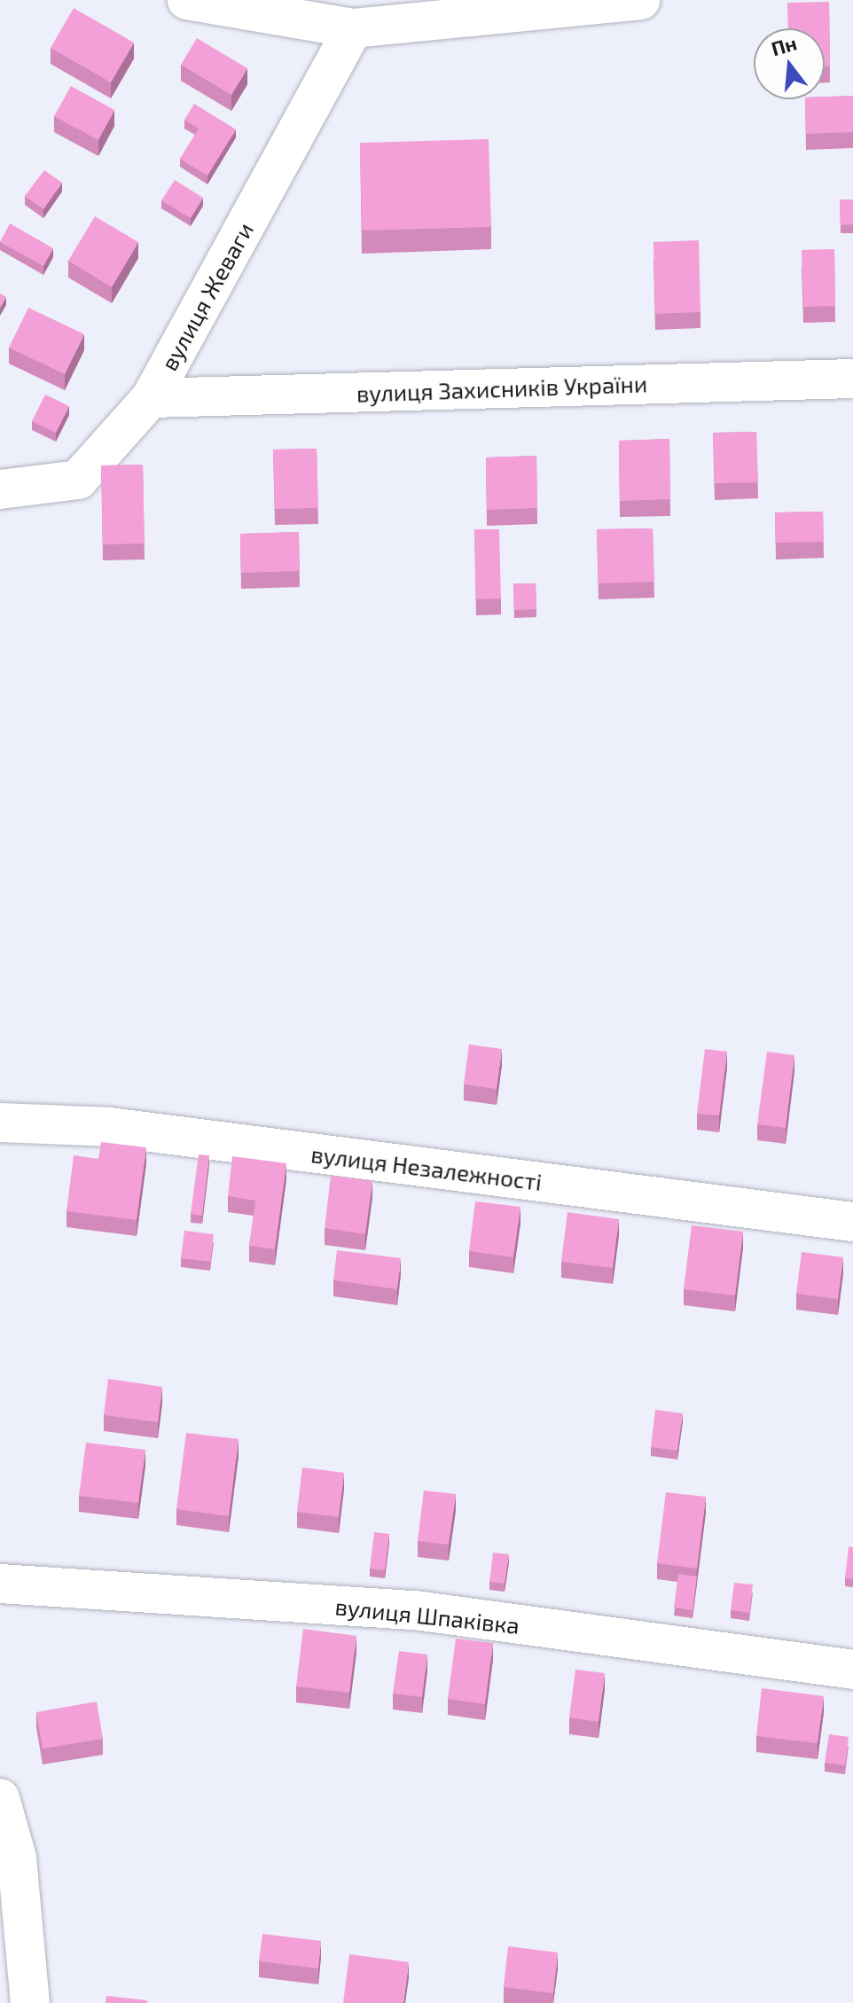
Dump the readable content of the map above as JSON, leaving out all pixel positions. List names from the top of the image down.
{
  "streets": {
    "street": [
      "вулиця Жеваги",
      "вулиця Захисників України",
      "вулиця Незалежності",
      "вулиця Шпаківка"
    ]
  },
  "crossings": [
    ["вулиця Жеваги", "вулиця Захисників України"]
  ],
  "north": "top"
}
